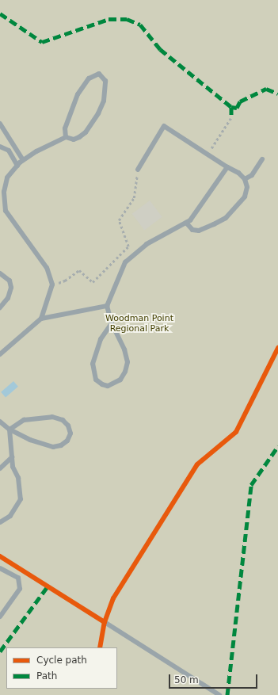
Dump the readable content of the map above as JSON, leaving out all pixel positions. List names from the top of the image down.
{
  "parks": ["Woodman Point Regional Park"],
  "legend": ["Cycle path", "Path"],
  "scale_bar": "50 m"
}
